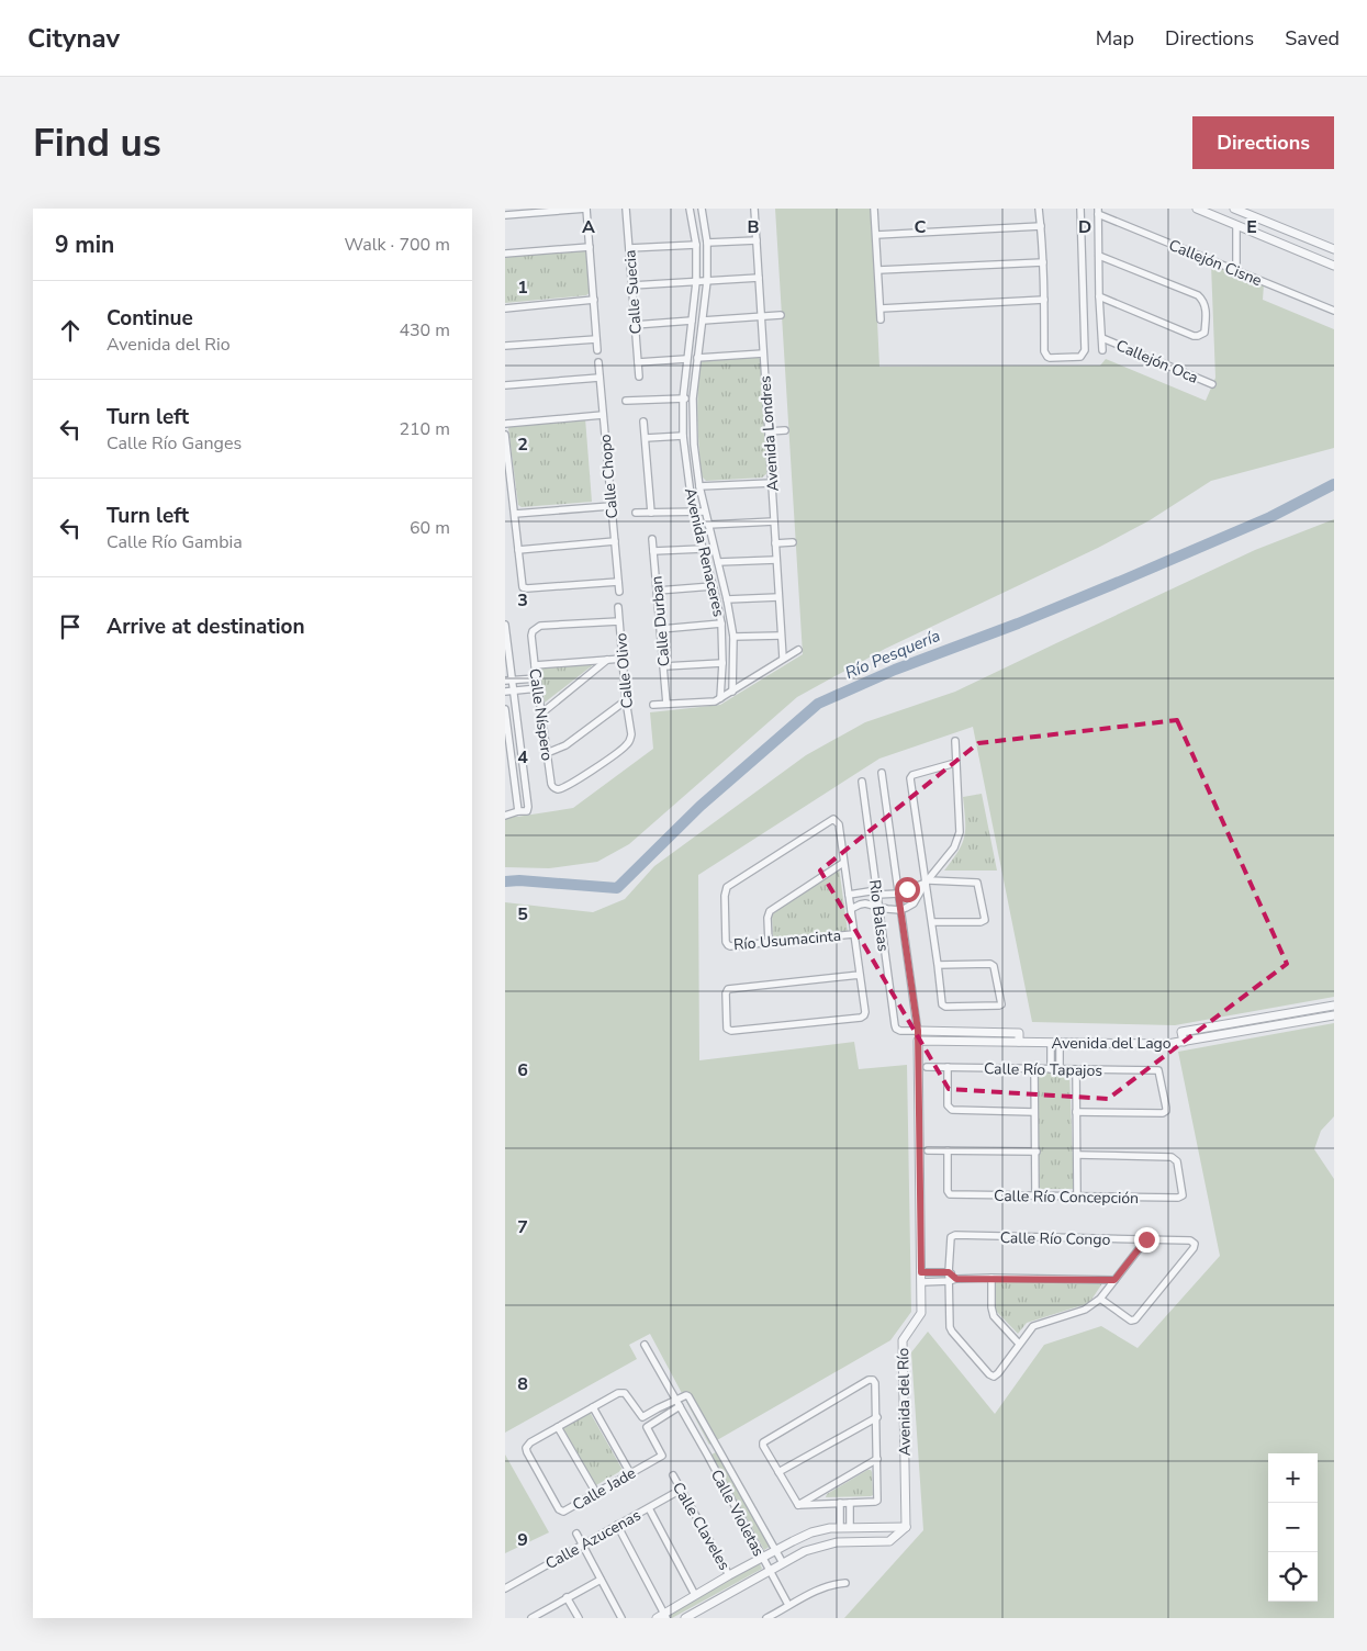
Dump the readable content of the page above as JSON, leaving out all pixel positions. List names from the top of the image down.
{
  "streets": {
    "street": [
      "Callejón Cisne",
      "Calle Suecia",
      "Callejón Oca",
      "Avenida Londres",
      "Calle Chopo",
      "Avenida Renaceres",
      "Calle Durban",
      "Calle Olivo",
      "Calle Níspero",
      "Rio Balsas",
      "Río Usumacinta",
      "Avenida del Lago",
      "Calle Río Tapajos",
      "Calle Río Concepción",
      "Calle Río Congo",
      "Avenida del Río",
      "Calle Jade",
      "Calle Violetas",
      "Calle Claveles",
      "Calle Azucenas"
    ]
  },
  "crossings": [
    ["Calle Olivo", "Calle Níspero"],
    ["Avenida del Lago", "Avenida del Río"],
    ["Calle Jade", "Calle Violetas"],
    ["Calle Claveles", "Calle Azucenas"]
  ],
  "water": ["Río Pesquería"],
  "page": {
    "header": "Citynav",
    "nav": ["Map", "Directions", "Saved"],
    "buttons": "Directions",
    "title": "Find us",
    "heading": ["9 min", "Walk · 700 m"],
    "list": [
      ["Continue", "Avenida del Rio", "430 m"],
      ["Turn left", "Calle Río Ganges", "210 m"],
      ["Turn left", "Calle Río Gambia", "60 m"],
      "Arrive at destination"
    ],
    "map_buttons": ["+", "−"]
  },
  "grid": {
    "columns": [
      "A",
      "B",
      "C",
      "D",
      "E"
    ],
    "rows": [
      "1",
      "2",
      "3",
      "4",
      "5",
      "6",
      "7",
      "8",
      "9"
    ]
  }
}
